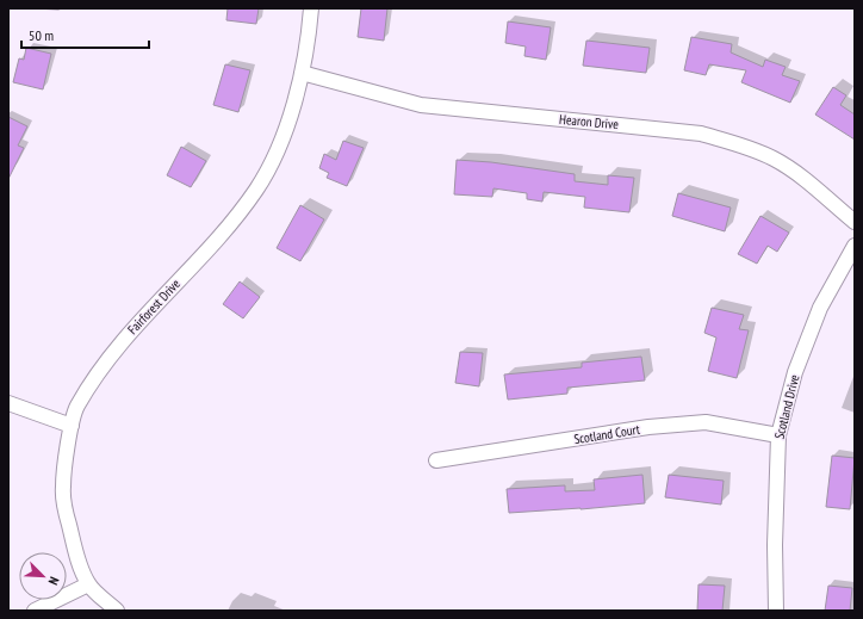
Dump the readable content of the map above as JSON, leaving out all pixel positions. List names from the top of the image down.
{
  "streets": {
    "street": [
      "Hearon Drive",
      "Fairforest Drive",
      "Scotland Drive",
      "Scotland Court"
    ]
  },
  "crossings": [
    ["Hearon Drive", "Fairforest Drive"],
    ["Scotland Drive", "Scotland Court"]
  ],
  "scale_bar": "50 m",
  "north": "bottom right"
}
